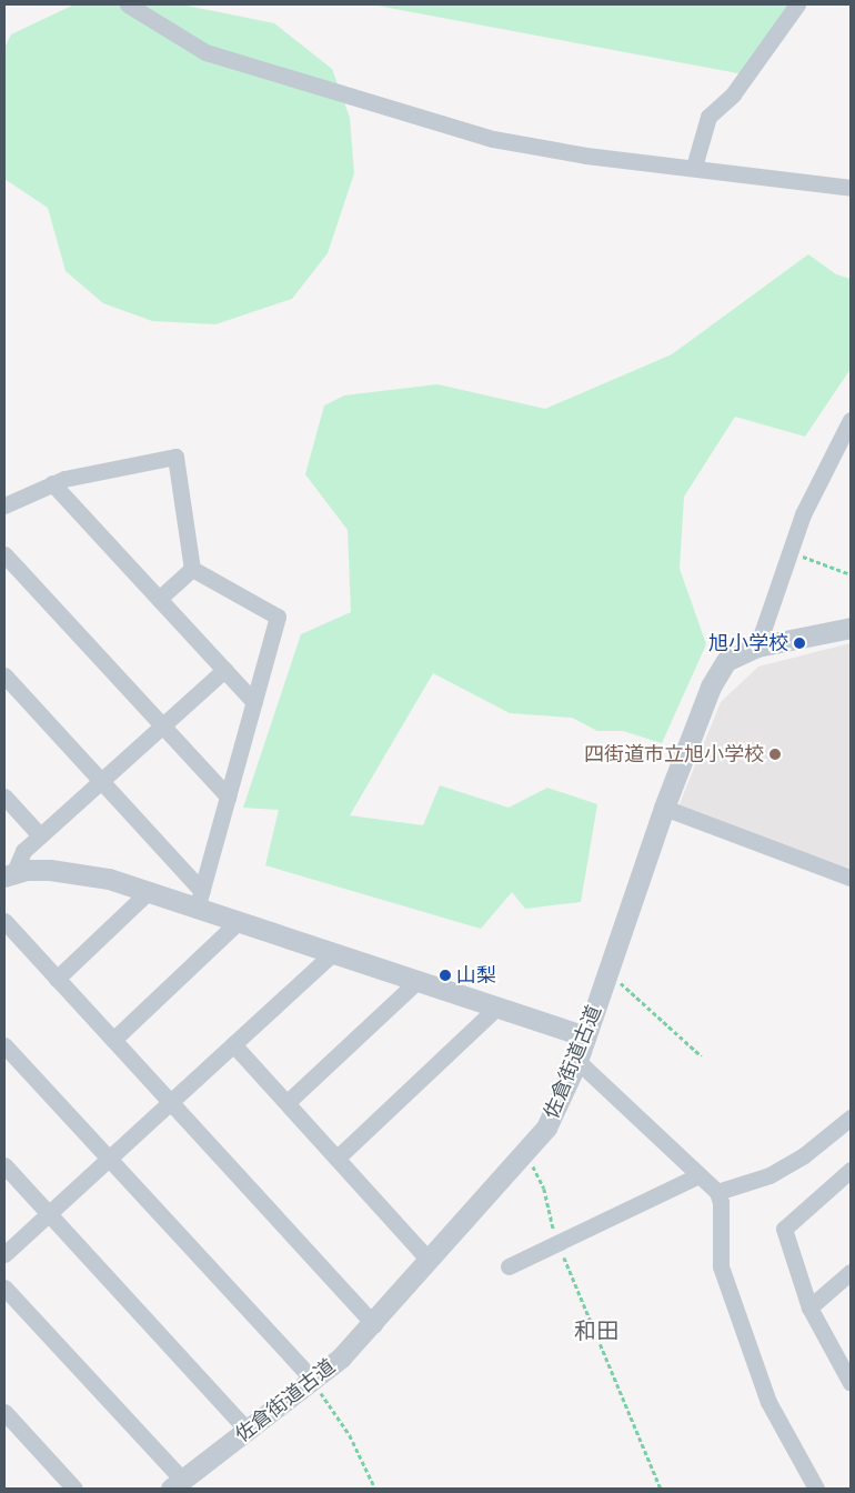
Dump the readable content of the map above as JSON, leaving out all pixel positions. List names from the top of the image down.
{
  "streets": {
    "street": ["佐倉街道古道"]
  },
  "districts": ["和田"],
  "places": ["旭小学校", "四街道市立旭小学校", "山梨"]
}
